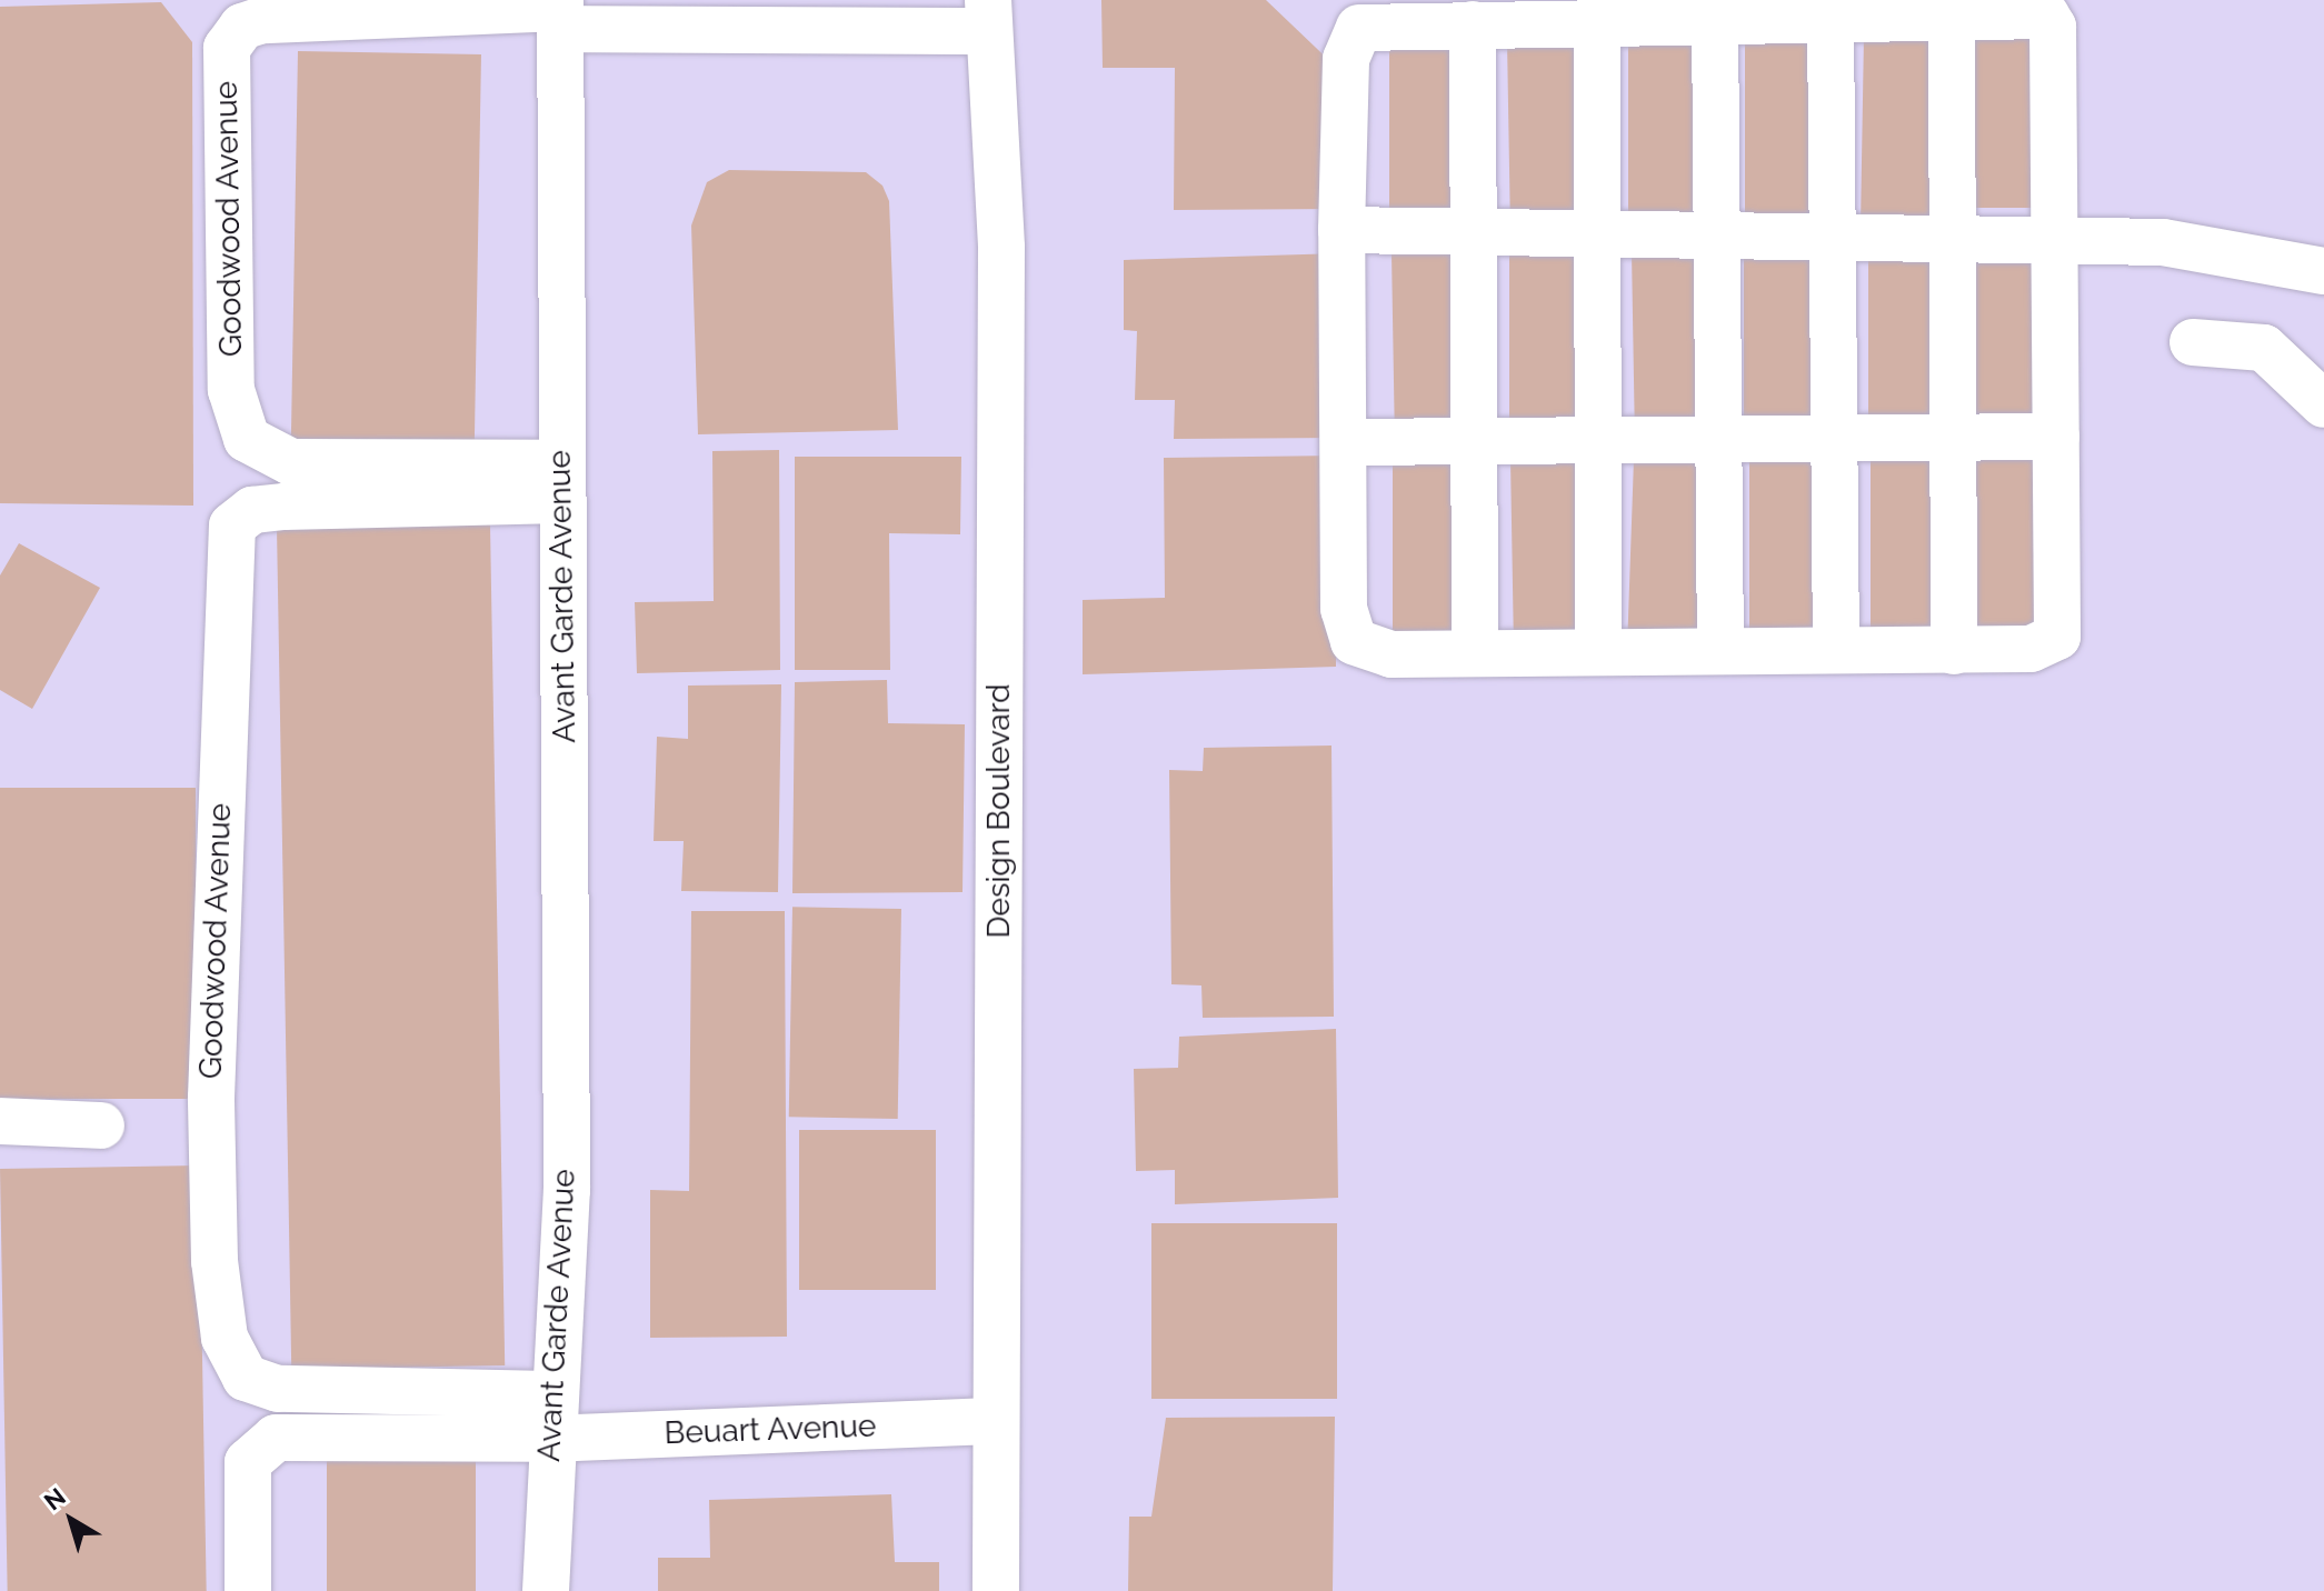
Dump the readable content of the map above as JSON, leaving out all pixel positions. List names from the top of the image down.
{
  "streets": {
    "street": [
      "Goodwood Avenue",
      "Avant Garde Avenue",
      "Design Boulevard",
      "Beuart Avenue"
    ]
  },
  "crossings": [
    ["Goodwood Avenue", "Avant Garde Avenue"],
    ["Goodwood Avenue", "Beuart Avenue"],
    ["Avant Garde Avenue", "Beuart Avenue"],
    ["Design Boulevard", "Beuart Avenue"]
  ],
  "north": "top left"
}
